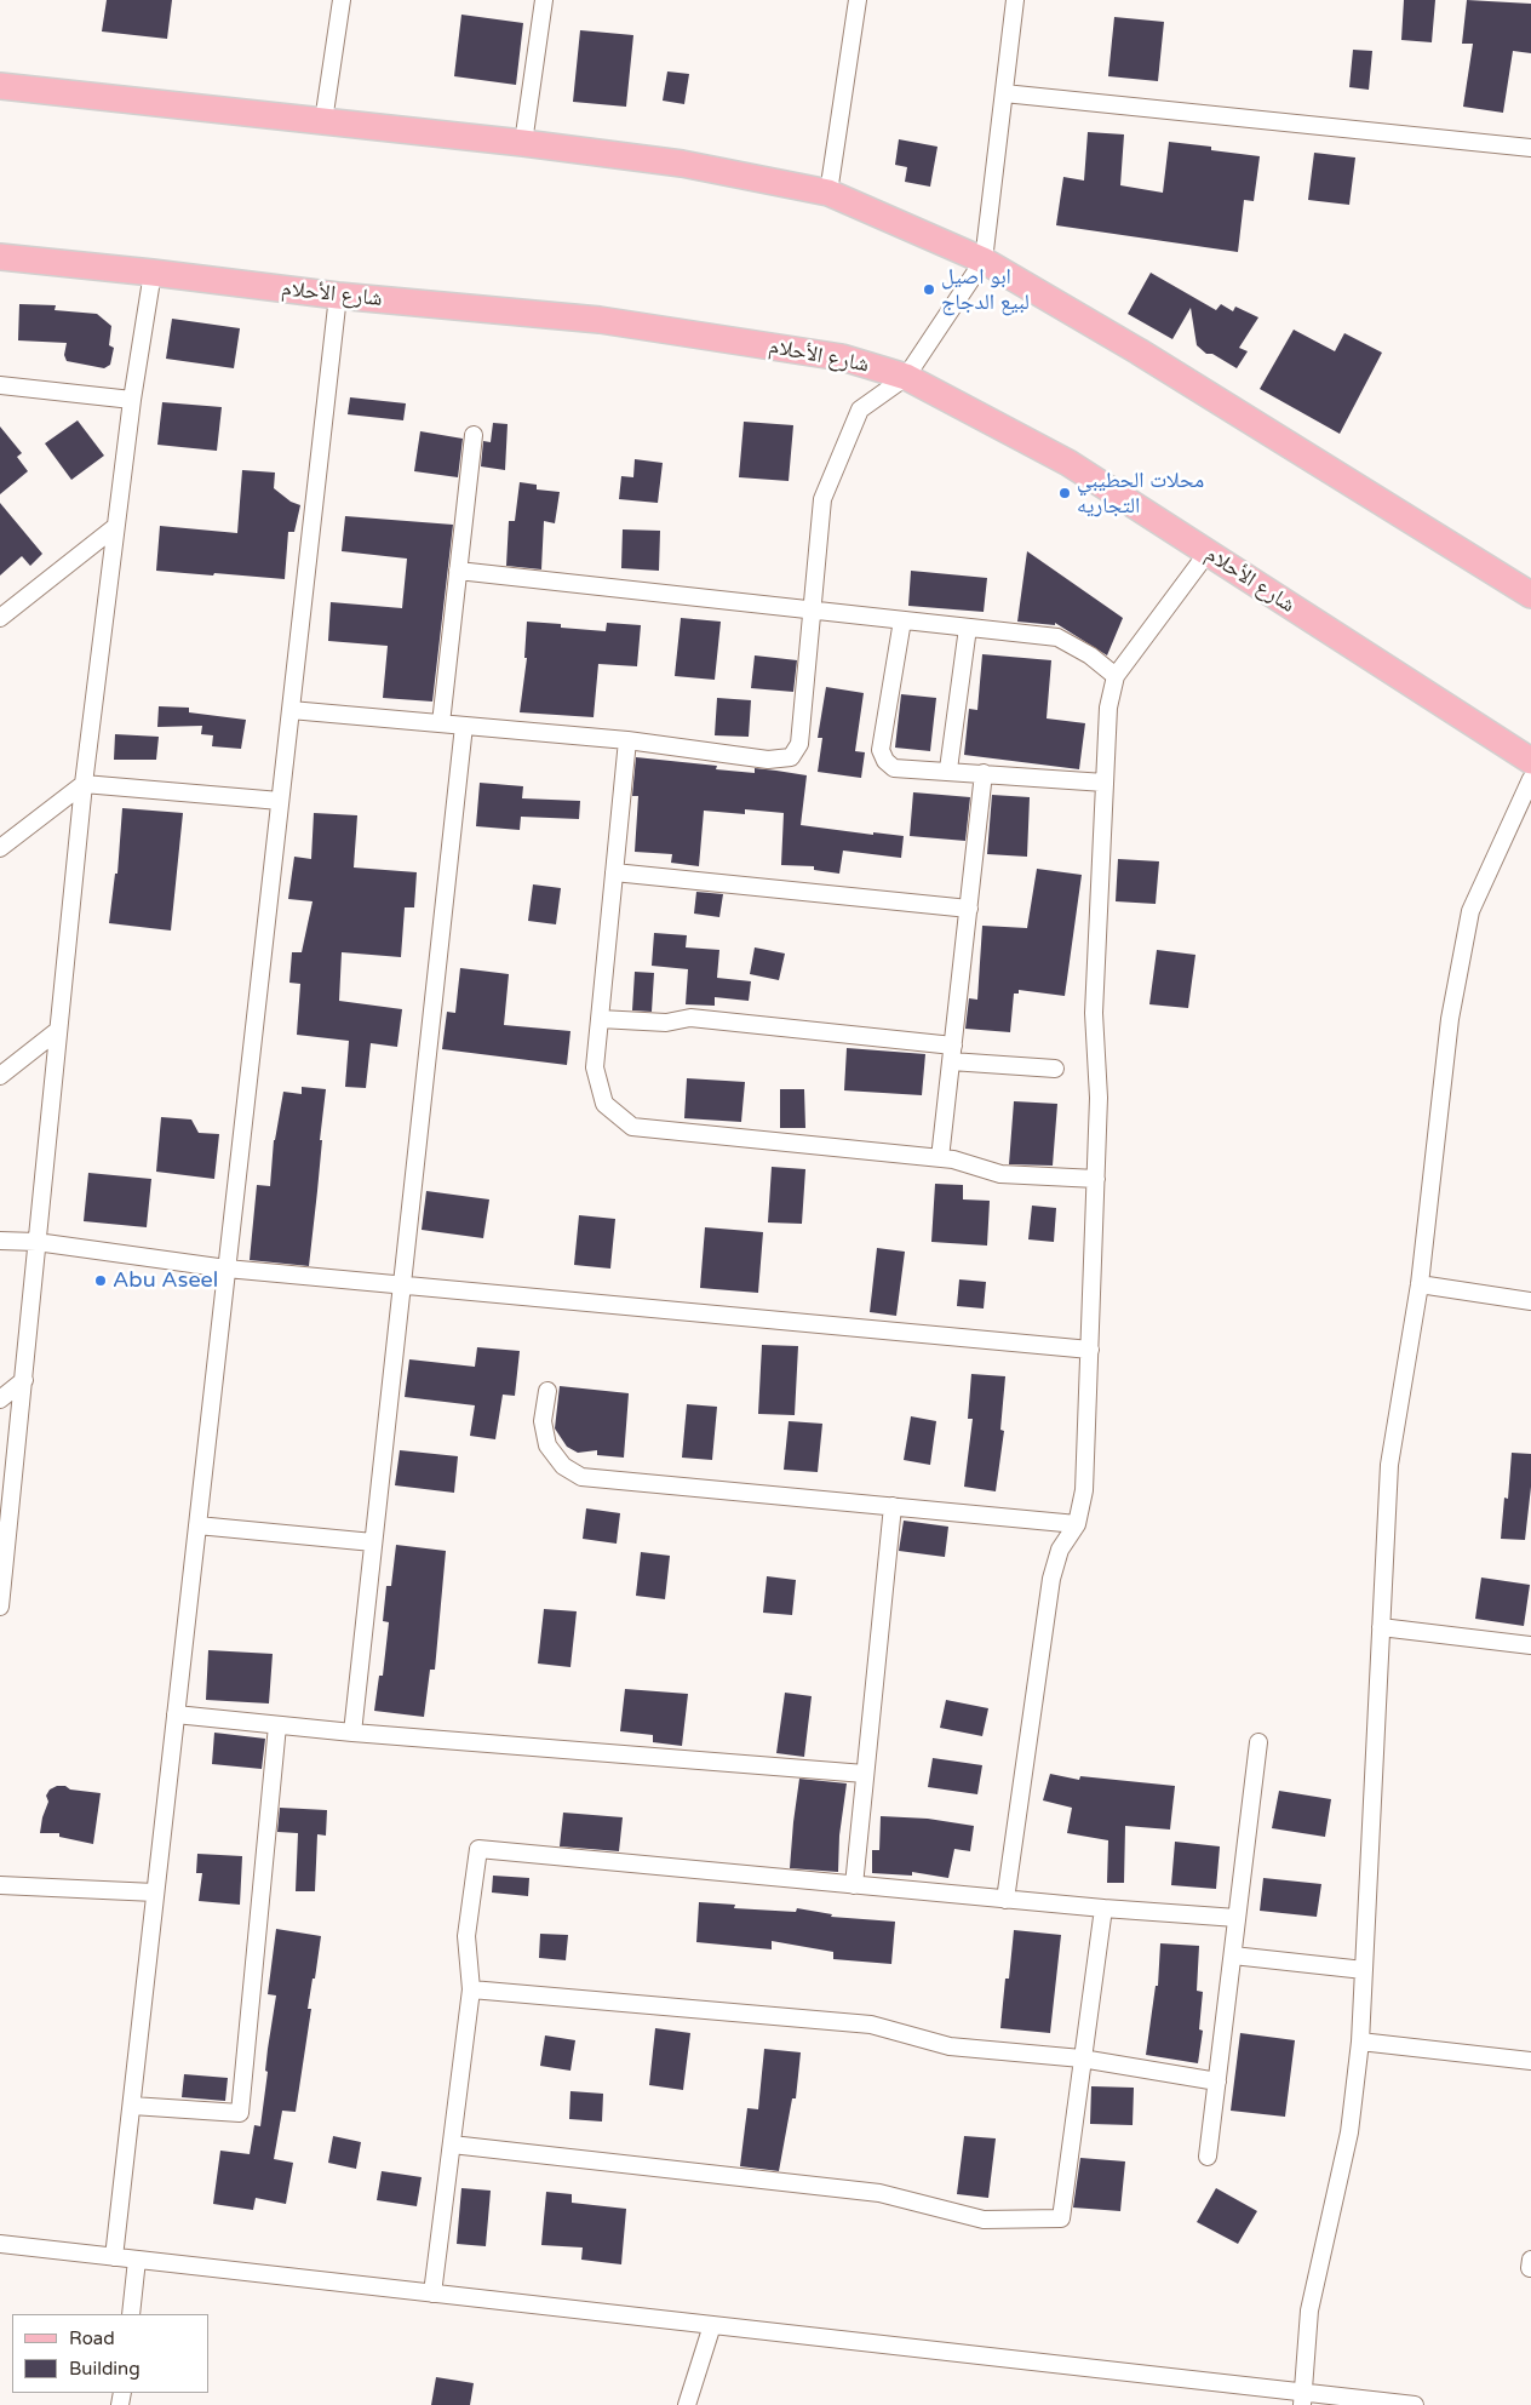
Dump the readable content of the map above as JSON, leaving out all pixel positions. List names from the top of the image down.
{
  "streets": {
    "main road": ["شارع الأحلام"]
  },
  "places": ["ابو اصيل لبيع الدجاج", "محلات الحطيبي التجاريه", "Abu Aseel"],
  "legend": ["Road", "Building"]
}
